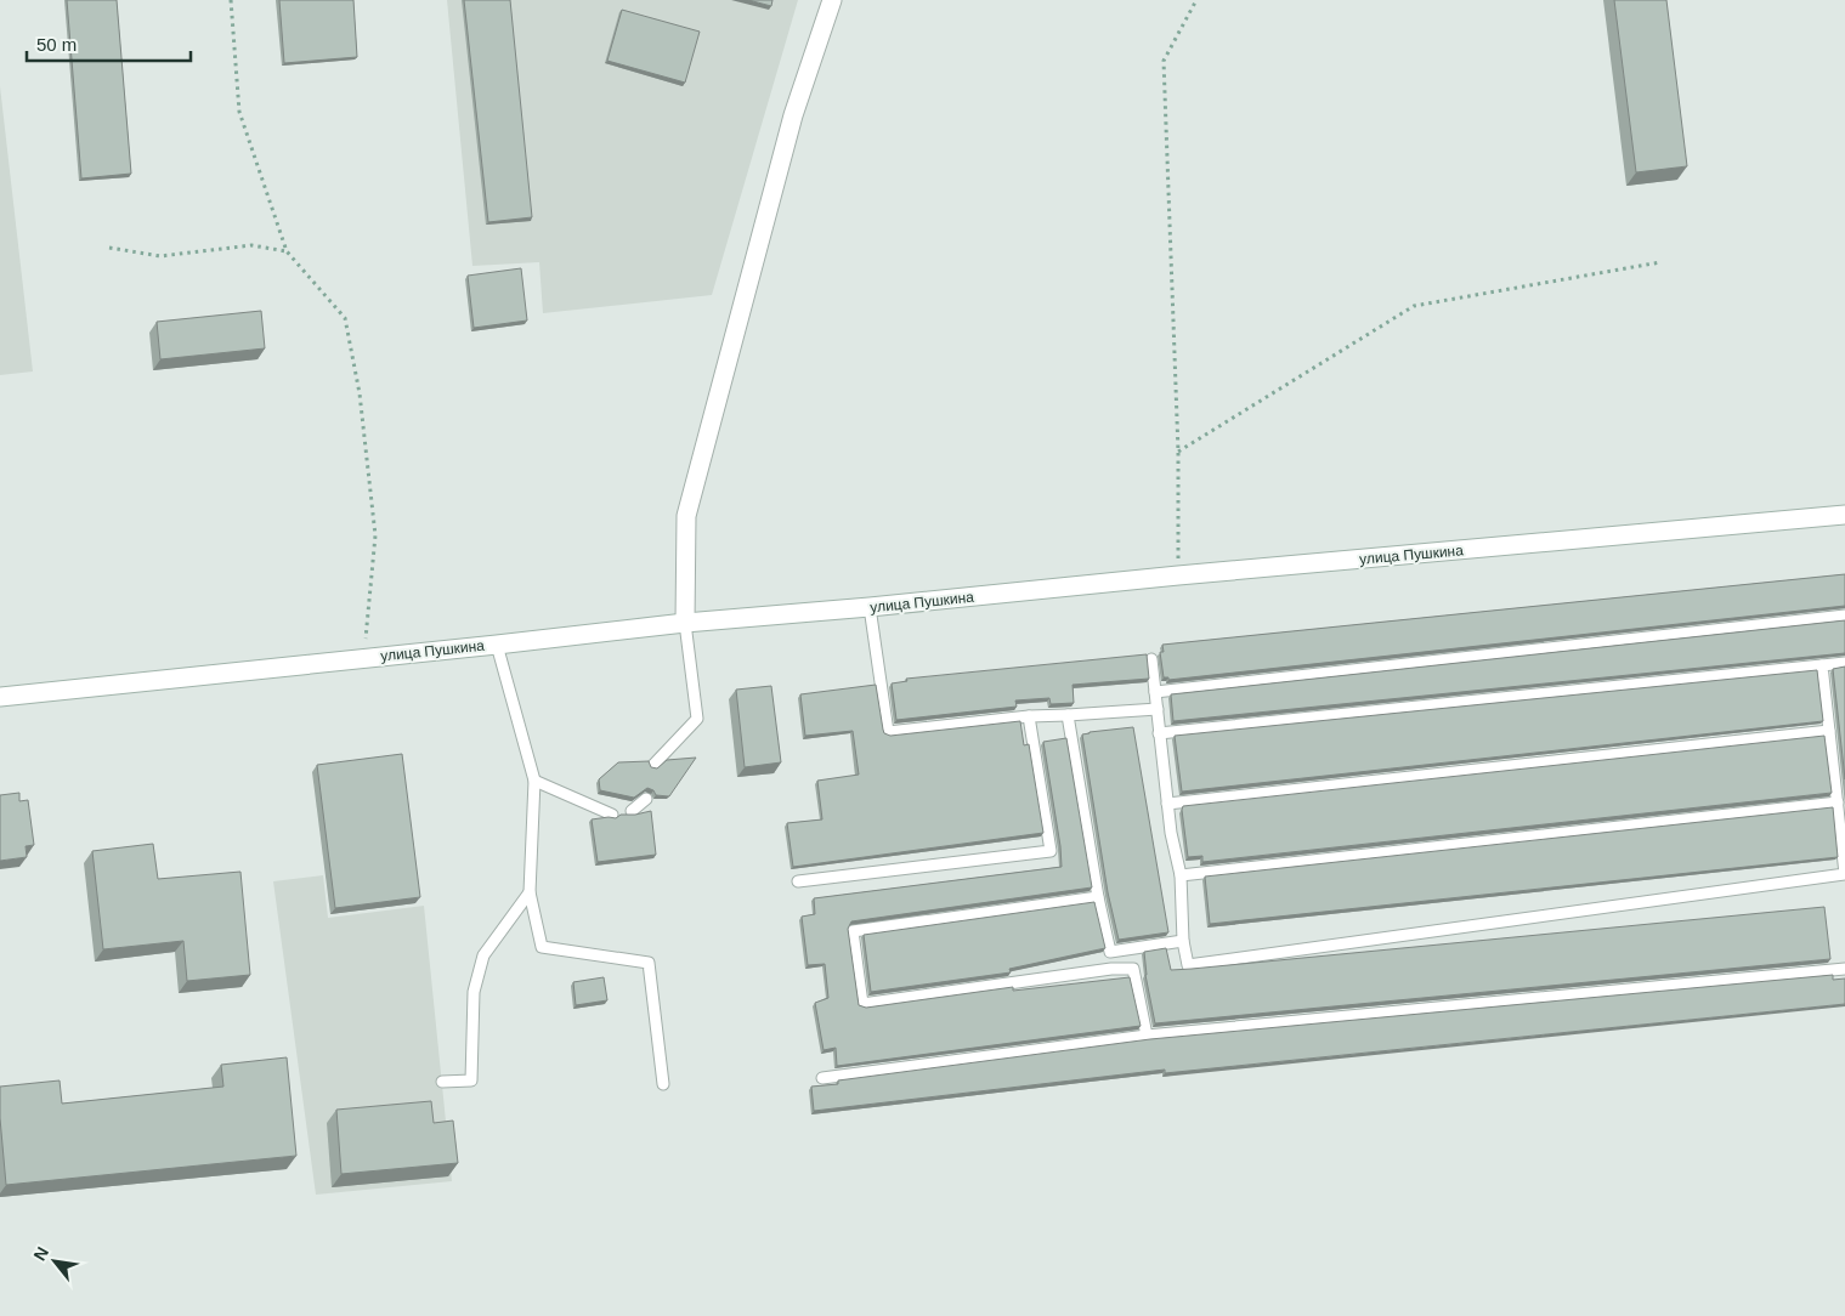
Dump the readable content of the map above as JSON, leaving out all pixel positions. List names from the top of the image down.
{
  "streets": {
    "main road": ["улица Пушкина"]
  },
  "scale_bar": "50 m",
  "north": "top left"
}
